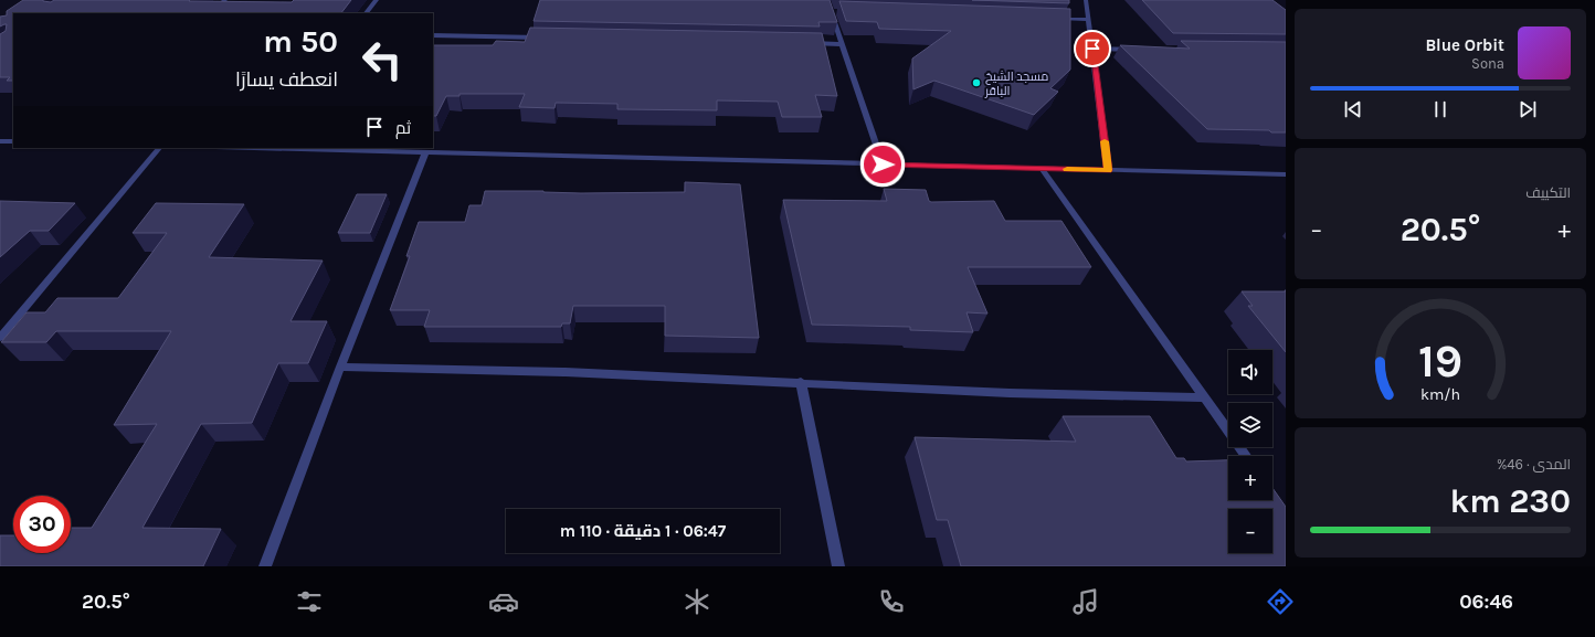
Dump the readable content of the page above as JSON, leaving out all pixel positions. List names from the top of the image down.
{
  "places": ["مسجد الشيخ الباقر"],
  "page": {
    "turn": ["50 m", "انعطف يسارًا"],
    "song": ["Blue Orbit", "Sona"],
    "then": "ثم",
    "tile": [
      "التكييف",
      ["المدى · 46%", "230 km"]
    ],
    "heat": ["−", "20.5°", "+"],
    "map_buttons": ["+", "−"],
    "limit": "30",
    "trip": "06:47 · 1 دقيقة · 110 m",
    "tabs": ["06:46", "20.5°"],
    "gauge": ["19", "km/h"]
  }
}
